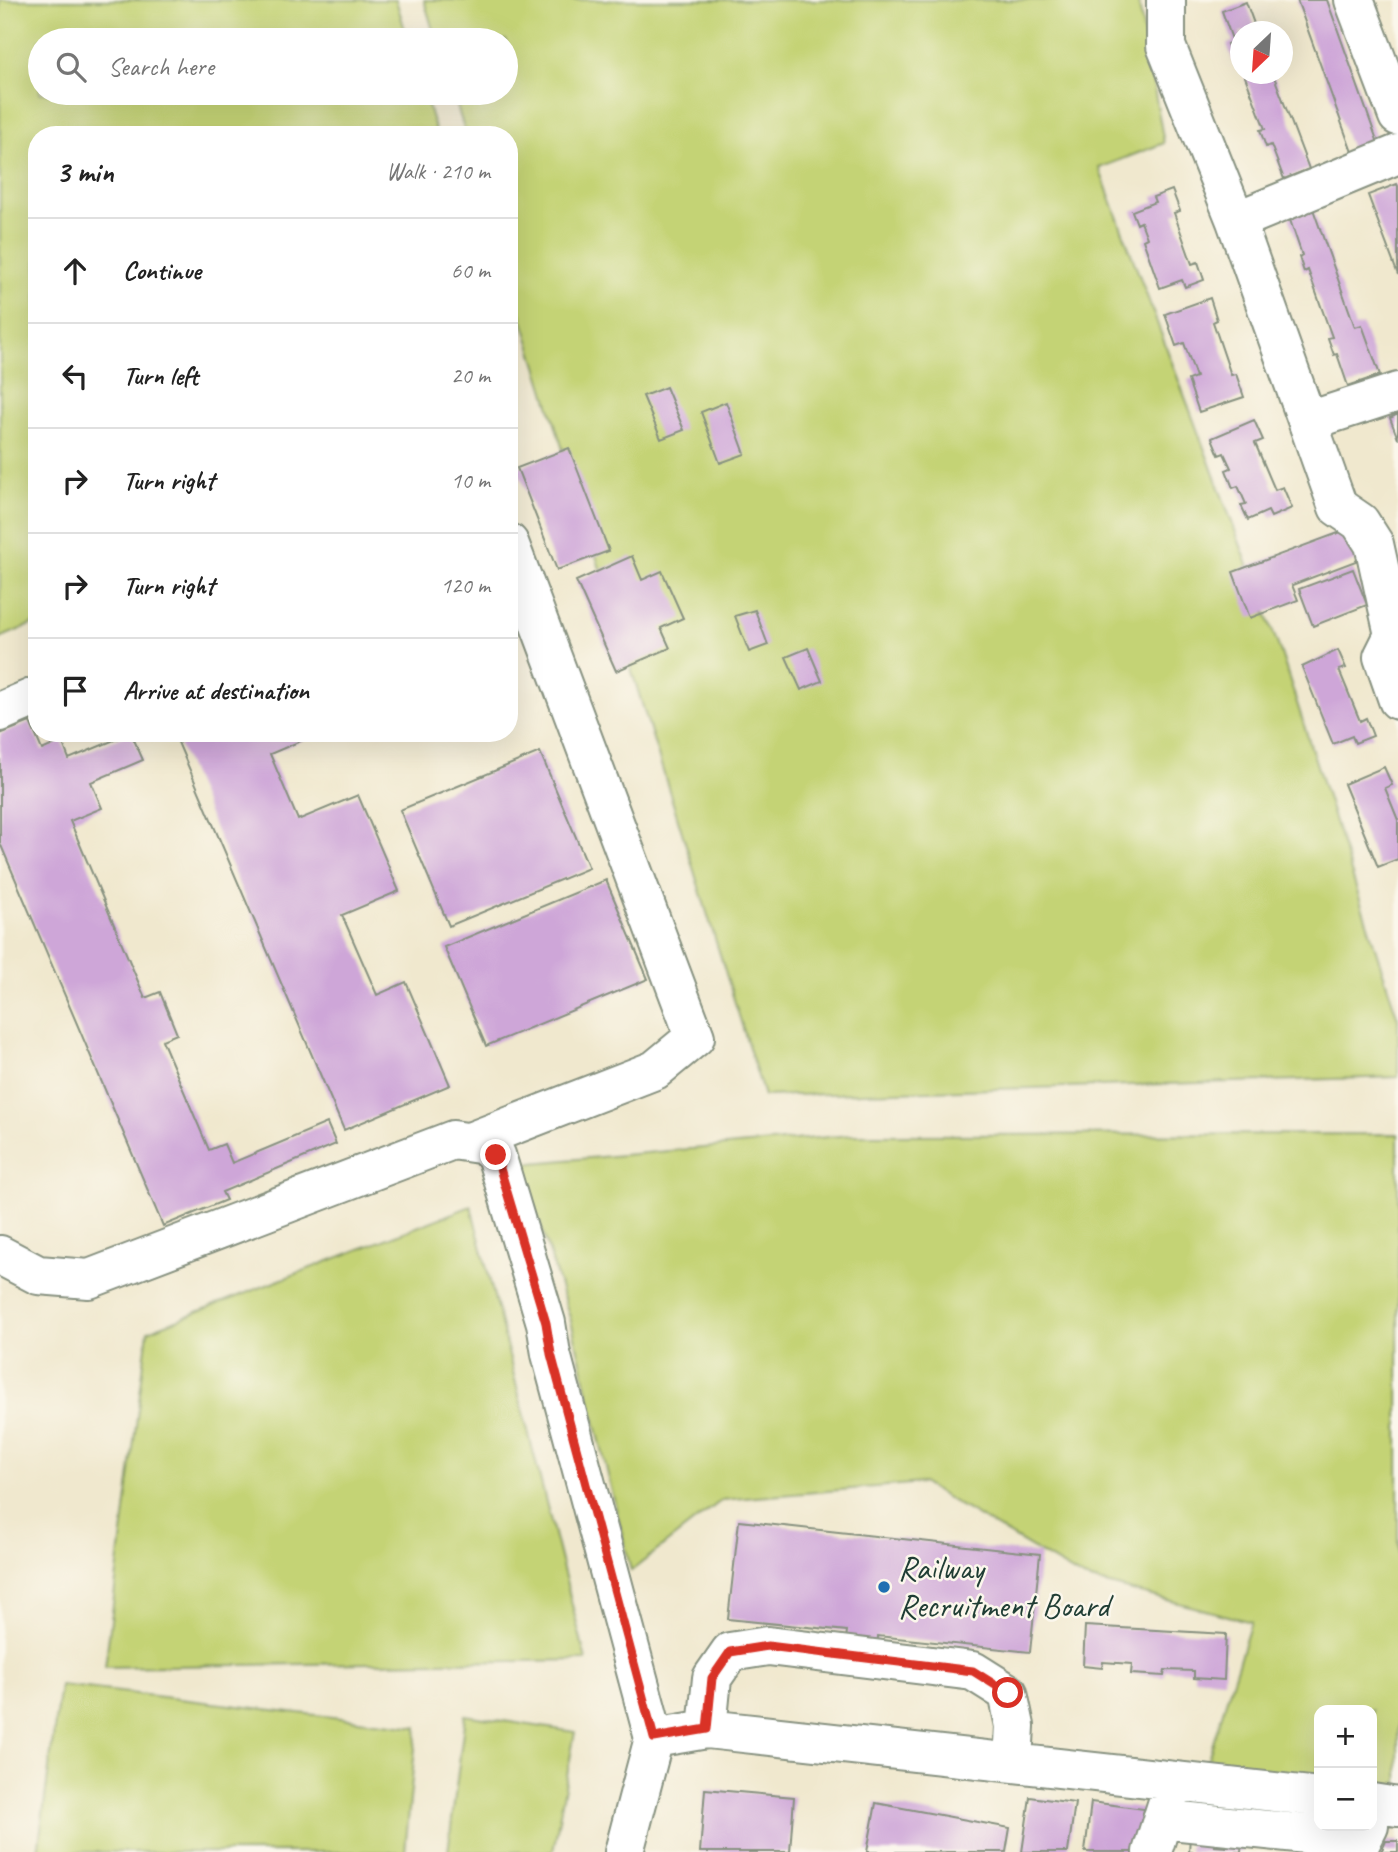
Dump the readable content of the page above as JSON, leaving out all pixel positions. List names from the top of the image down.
{
  "places": ["Railway Recruitment Board"],
  "north": "bottom left",
  "page": {
    "search": "Search here",
    "heading": ["3 min", "Walk · 210 m"],
    "list": [
      ["Continue", "60 m"],
      ["Turn left", "20 m"],
      ["Turn right", "10 m"],
      ["Turn right", "120 m"],
      "Arrive at destination"
    ],
    "map_buttons": ["+", "−"]
  }
}
